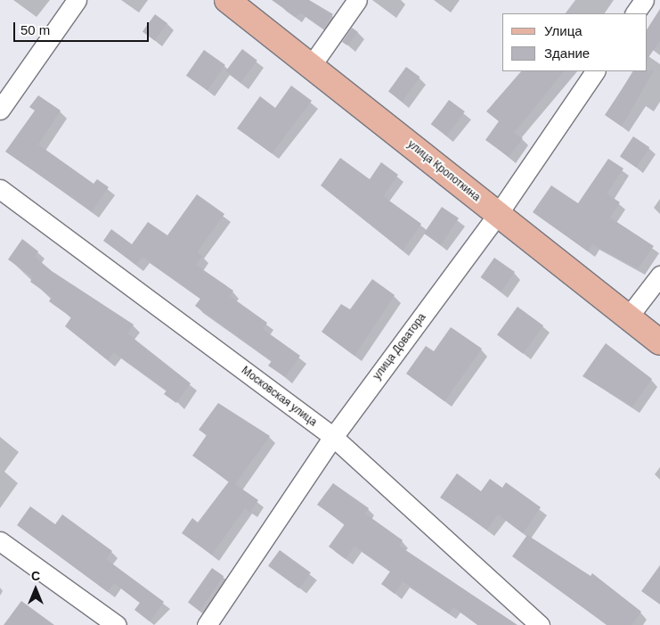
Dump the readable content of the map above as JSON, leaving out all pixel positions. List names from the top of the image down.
{
  "streets": {
    "main road": ["улица Кропоткина"],
    "street": ["улица Доватора", "Московская улица"]
  },
  "crossings": [
    ["улица Кропоткина", "улица Доватора"],
    ["улица Доватора", "Московская улица"]
  ],
  "legend": ["Улица", "Здание"],
  "scale_bar": "50 m",
  "north": "top"
}
